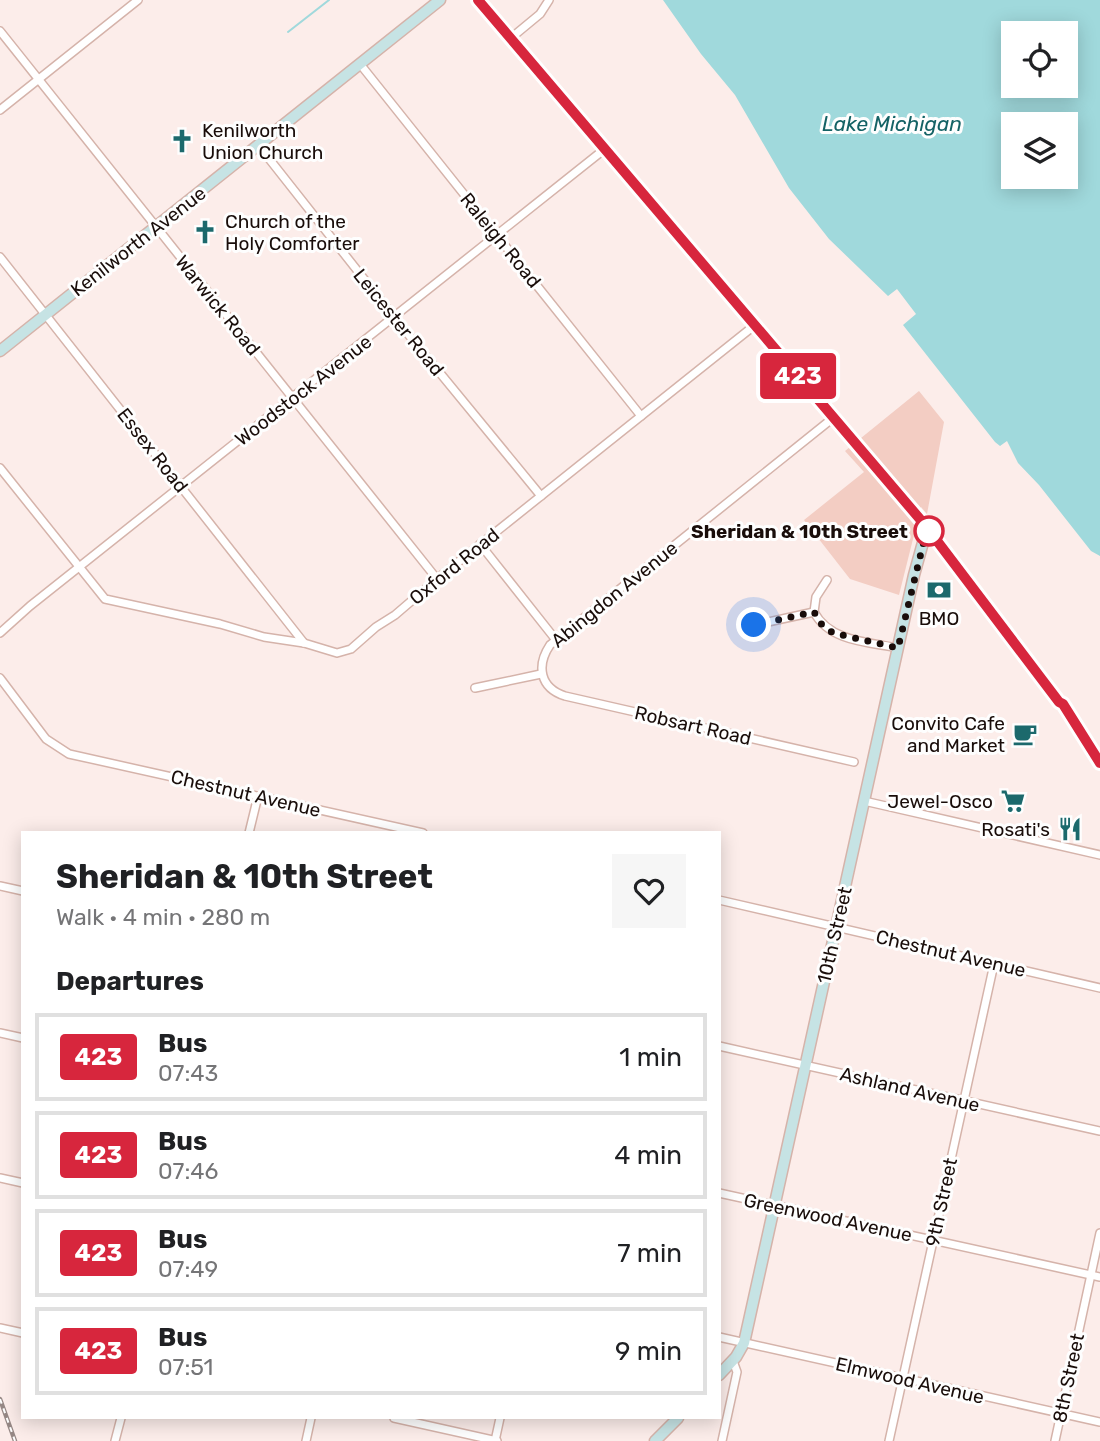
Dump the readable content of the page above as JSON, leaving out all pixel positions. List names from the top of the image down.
{
  "streets": {
    "street": [
      "Raleigh Road",
      "Kenilworth Avenue",
      "Warwick Road",
      "Leicester Road",
      "Woodstock Avenue",
      "Essex Road",
      "Oxford Road",
      "Abingdon Avenue",
      "Robsart Road",
      "Chestnut Avenue",
      "10th Street",
      "Ashland Avenue",
      "9th Street",
      "Greenwood Avenue",
      "8th Street",
      "Elmwood Avenue"
    ]
  },
  "crossings": [
    ["Raleigh Road", "Kenilworth Avenue"],
    ["Raleigh Road", "Woodstock Avenue"],
    ["Raleigh Road", "Oxford Road"],
    ["Kenilworth Avenue", "Warwick Road"],
    ["Kenilworth Avenue", "Leicester Road"],
    ["Kenilworth Avenue", "Essex Road"],
    ["Warwick Road", "Woodstock Avenue"],
    ["Warwick Road", "Oxford Road"],
    ["Leicester Road", "Woodstock Avenue"],
    ["Leicester Road", "Oxford Road"],
    ["Woodstock Avenue", "Essex Road"],
    ["Woodstock Avenue", "Oxford Road"],
    ["Essex Road", "Oxford Road"],
    ["Abingdon Avenue", "Robsart Road"],
    ["Chestnut Avenue", "10th Street"],
    ["Chestnut Avenue", "9th Street"],
    ["10th Street", "Ashland Avenue"],
    ["10th Street", "Greenwood Avenue"],
    ["10th Street", "Elmwood Avenue"],
    ["Ashland Avenue", "9th Street"],
    ["9th Street", "Greenwood Avenue"],
    ["9th Street", "Elmwood Avenue"],
    ["Greenwood Avenue", "8th Street"],
    ["8th Street", "Elmwood Avenue"]
  ],
  "water": ["Lake Michigan"],
  "places": {
    "church": ["Kenilworth Union Church", "Church of the Holy Comforter"],
    "other": ["Sheridan & 10th Street"],
    "bank": ["BMO"],
    "cafe": ["Convito Cafe and Market"],
    "supermarket": ["Jewel-Osco"],
    "restaurant": ["Rosati's"]
  },
  "lines": ["bus line 423"],
  "page": {
    "on_map": "423",
    "heading": [
      ["Sheridan & 10th Street", "Walk · 4 min · 280 m"],
      "Departures"
    ],
    "list": [
      {
        "mark": "423",
        "name": "Bus",
        "note": "07:43",
        "value": "1 min"
      },
      {
        "mark": "423",
        "name": "Bus",
        "note": "07:46",
        "value": "4 min"
      },
      {
        "mark": "423",
        "name": "Bus",
        "note": "07:49",
        "value": "7 min"
      },
      {
        "mark": "423",
        "name": "Bus",
        "note": "07:51",
        "value": "9 min"
      }
    ]
  }
}
